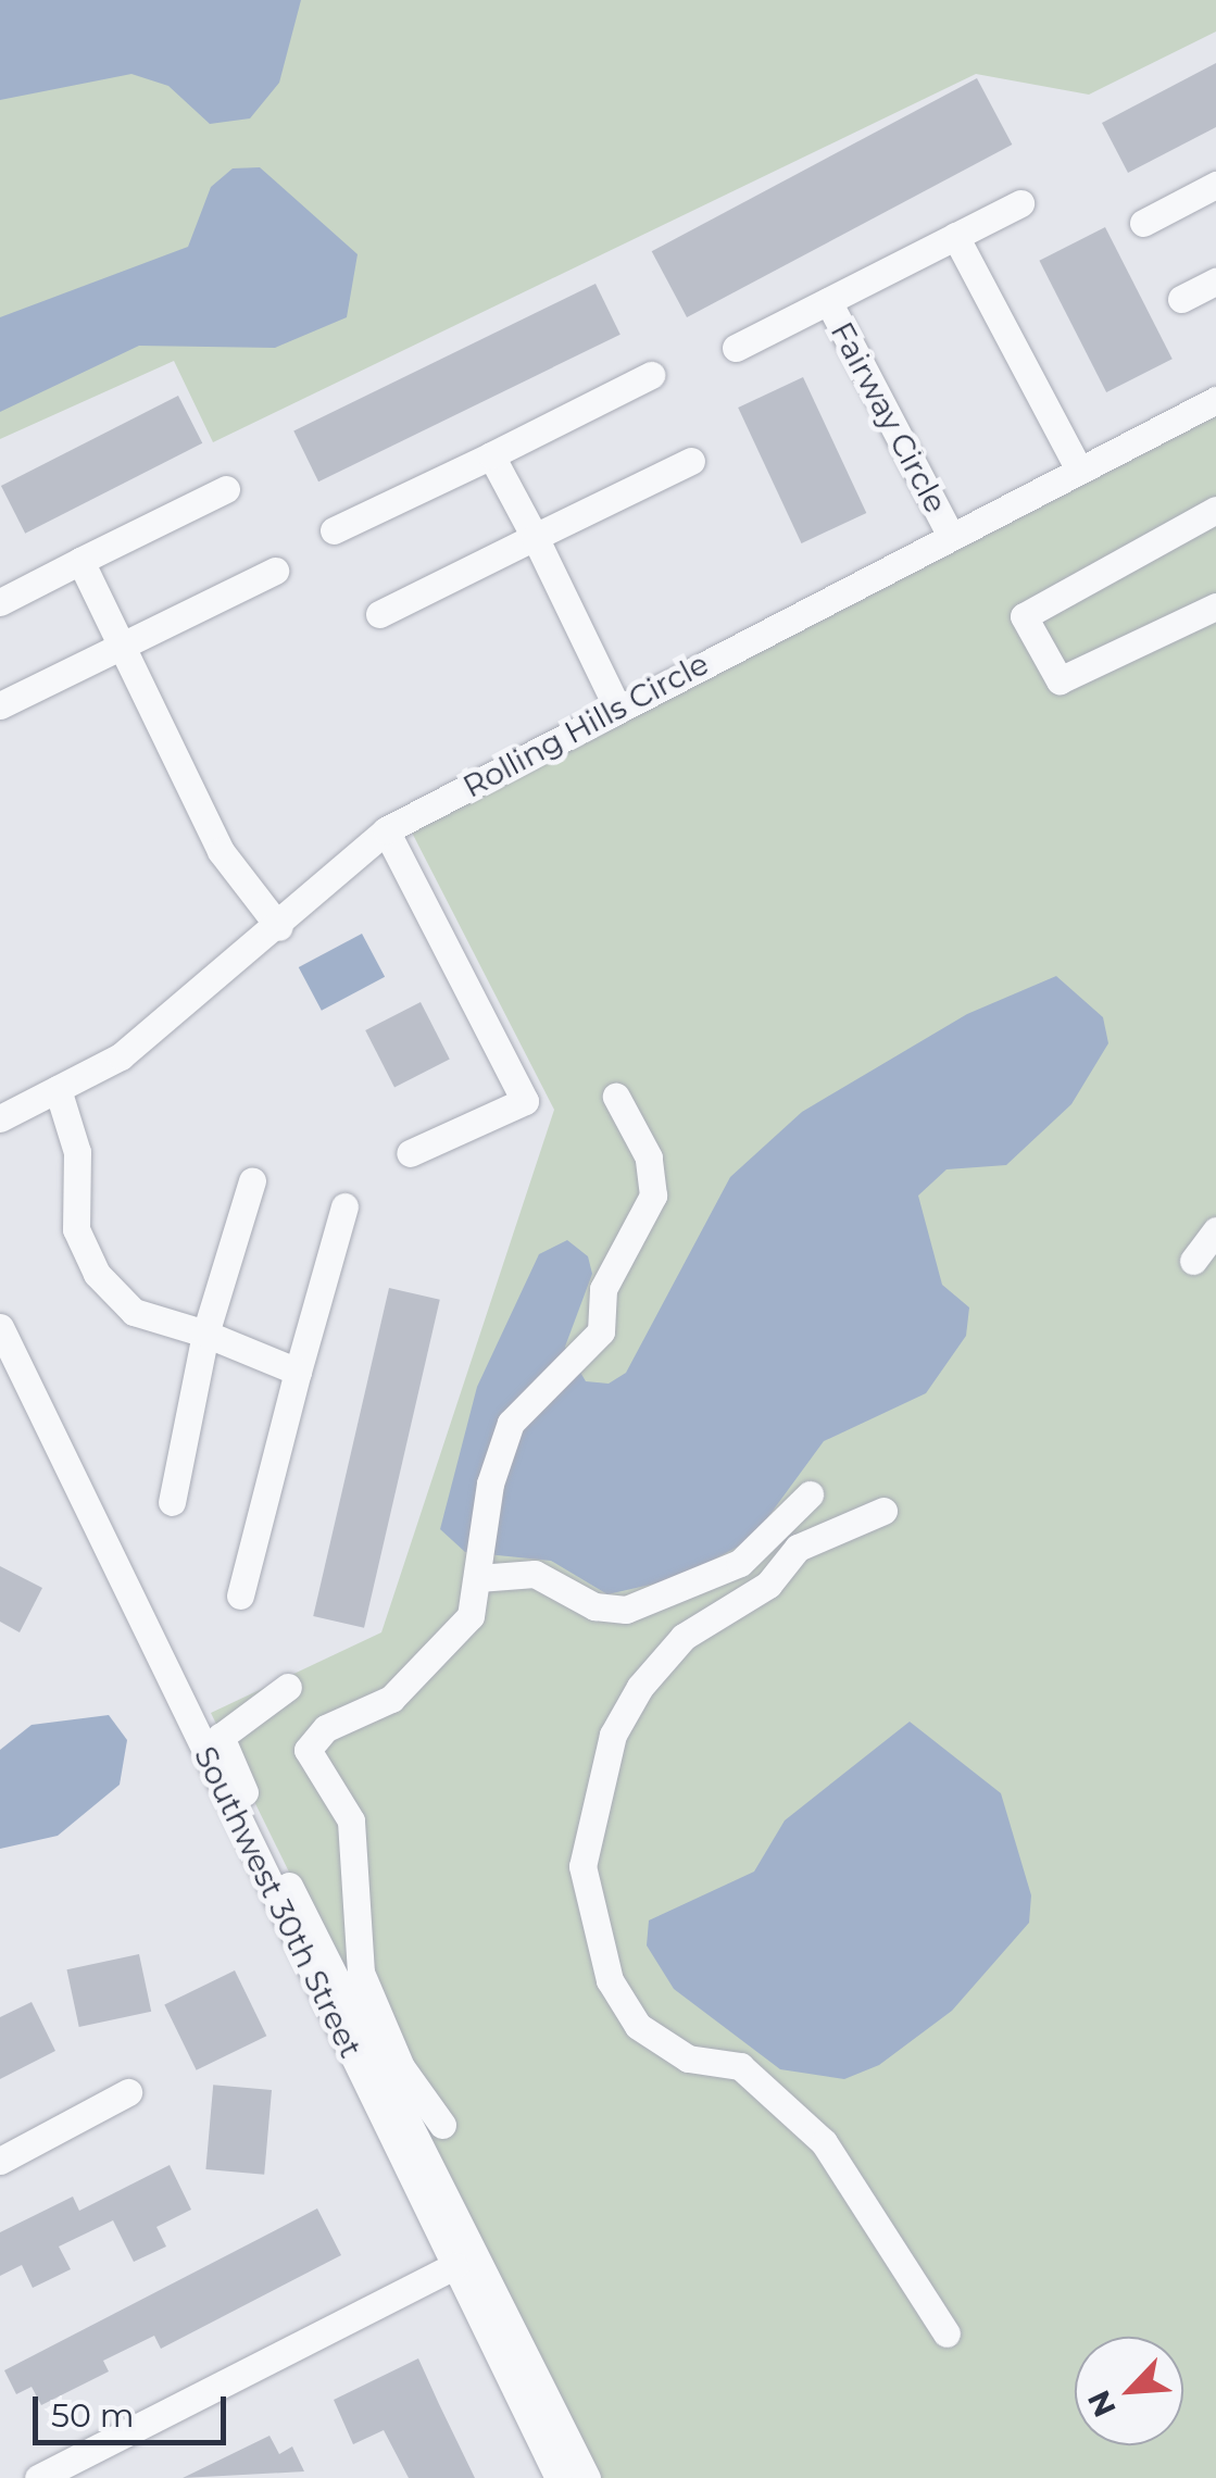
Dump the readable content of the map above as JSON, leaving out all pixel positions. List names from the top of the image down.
{
  "streets": {
    "street": ["Fairway Circle", "Rolling Hills Circle", "Southwest 30th Street"]
  },
  "crossings": [
    ["Fairway Circle", "Rolling Hills Circle"]
  ],
  "scale_bar": "50 m",
  "north": "bottom left"
}
